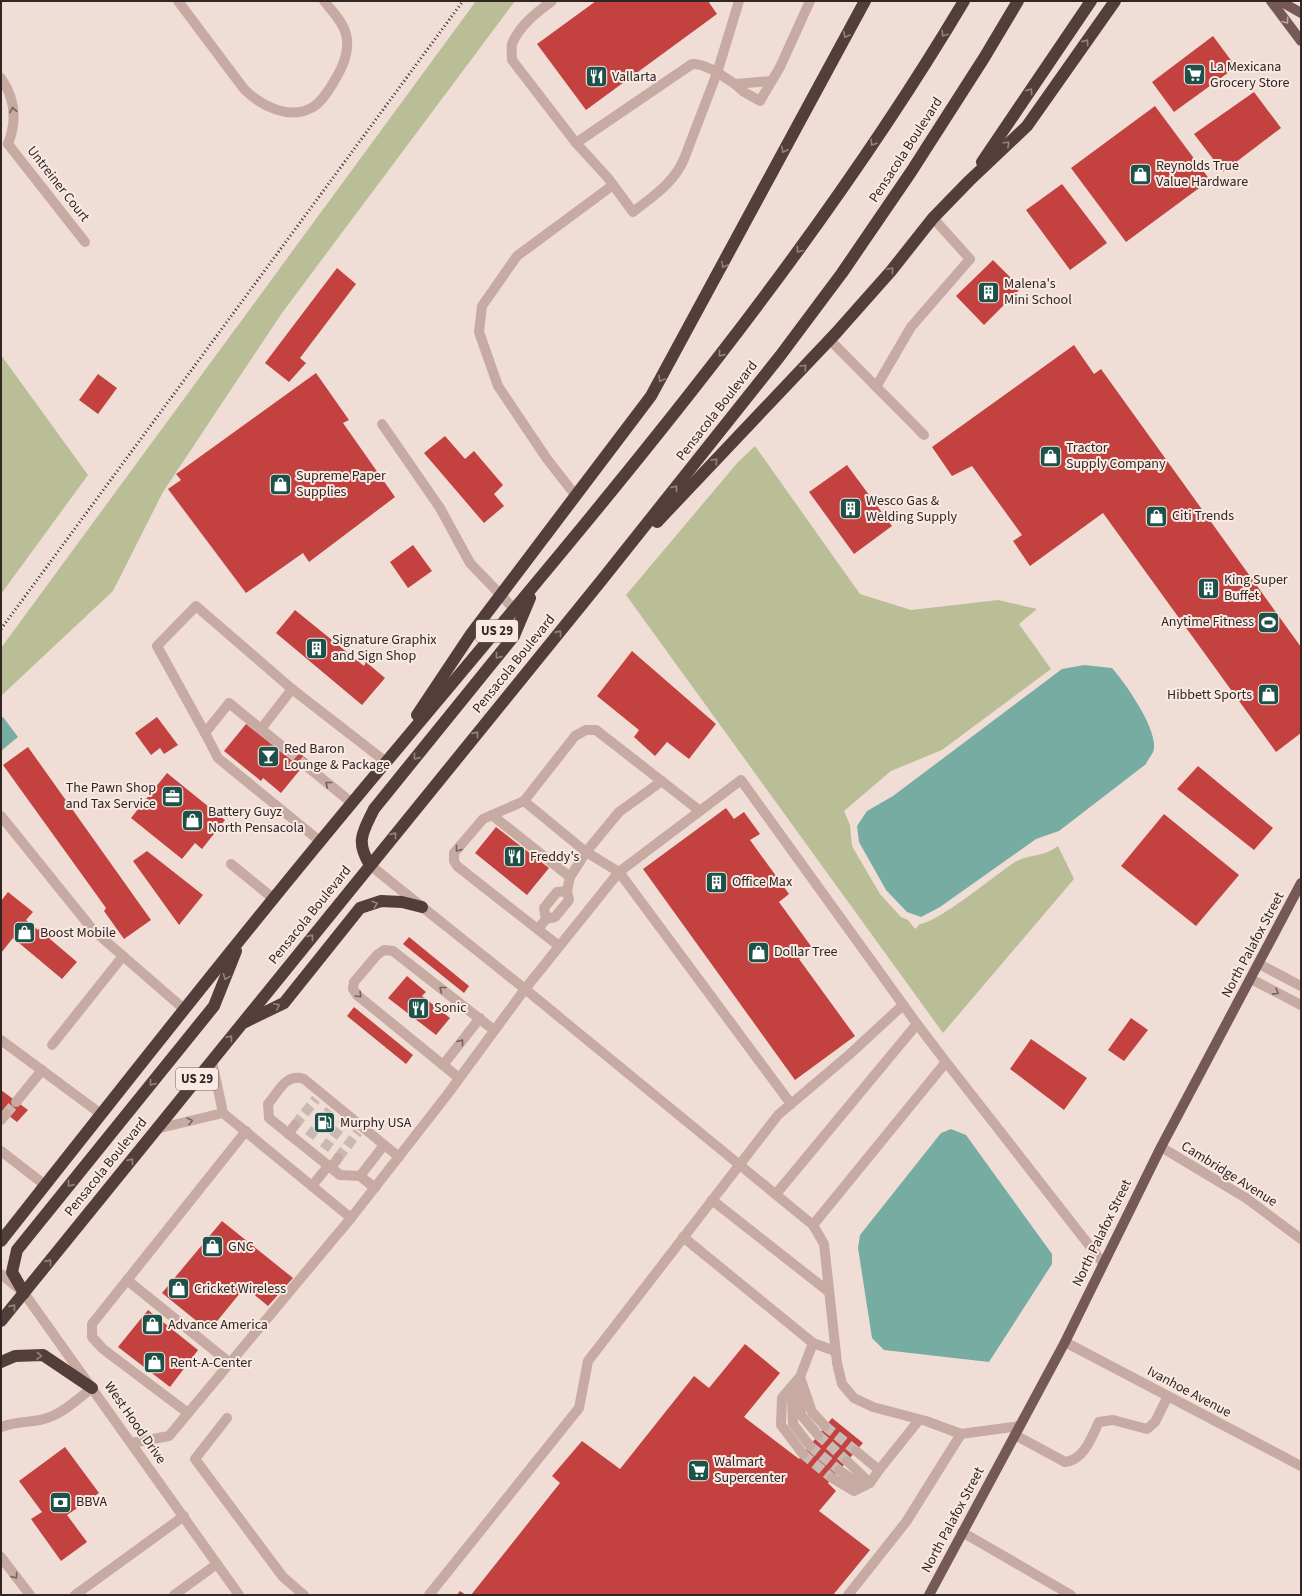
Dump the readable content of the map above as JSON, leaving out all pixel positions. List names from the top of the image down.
{
  "streets": {
    "highway": ["Pensacola Boulevard", "US 29"],
    "main road": ["North Palafox Street"],
    "street": [
      "Untreiner Court",
      "Cambridge Avenue",
      "Ivanhoe Avenue",
      "West Hood Drive"
    ]
  },
  "crossings": [
    ["Pensacola Boulevard", "West Hood Drive"],
    ["North Palafox Street", "Cambridge Avenue"],
    ["North Palafox Street", "Ivanhoe Avenue"]
  ],
  "places": {
    "supermarket": ["La Mexicana Grocery Store", "Walmart Supercenter"],
    "restaurant": ["Vallarta", "Freddy's", "Sonic"],
    "shop": [
      "Reynolds True Value Hardware",
      "Tractor Supply Company",
      "Supreme Paper Supplies",
      "Citi Trends",
      "Hibbett Sports",
      "Battery Guyz North Pensacola",
      "Boost Mobile",
      "Dollar Tree",
      "GNC",
      "Cricket Wireless",
      "Advance America",
      "Rent-A-Center"
    ],
    "building": [
      "Malena's Mini School",
      "Wesco Gas & Welding Supply",
      "King Super Buffet",
      "Signature Graphix and Sign Shop",
      "Office Max"
    ],
    "sports": ["Anytime Fitness"],
    "bar": ["Red Baron Lounge & Package"],
    "office": ["The Pawn Shop and Tax Service"],
    "fuel station": ["Murphy USA"],
    "bank": ["BBVA"]
  }
}
